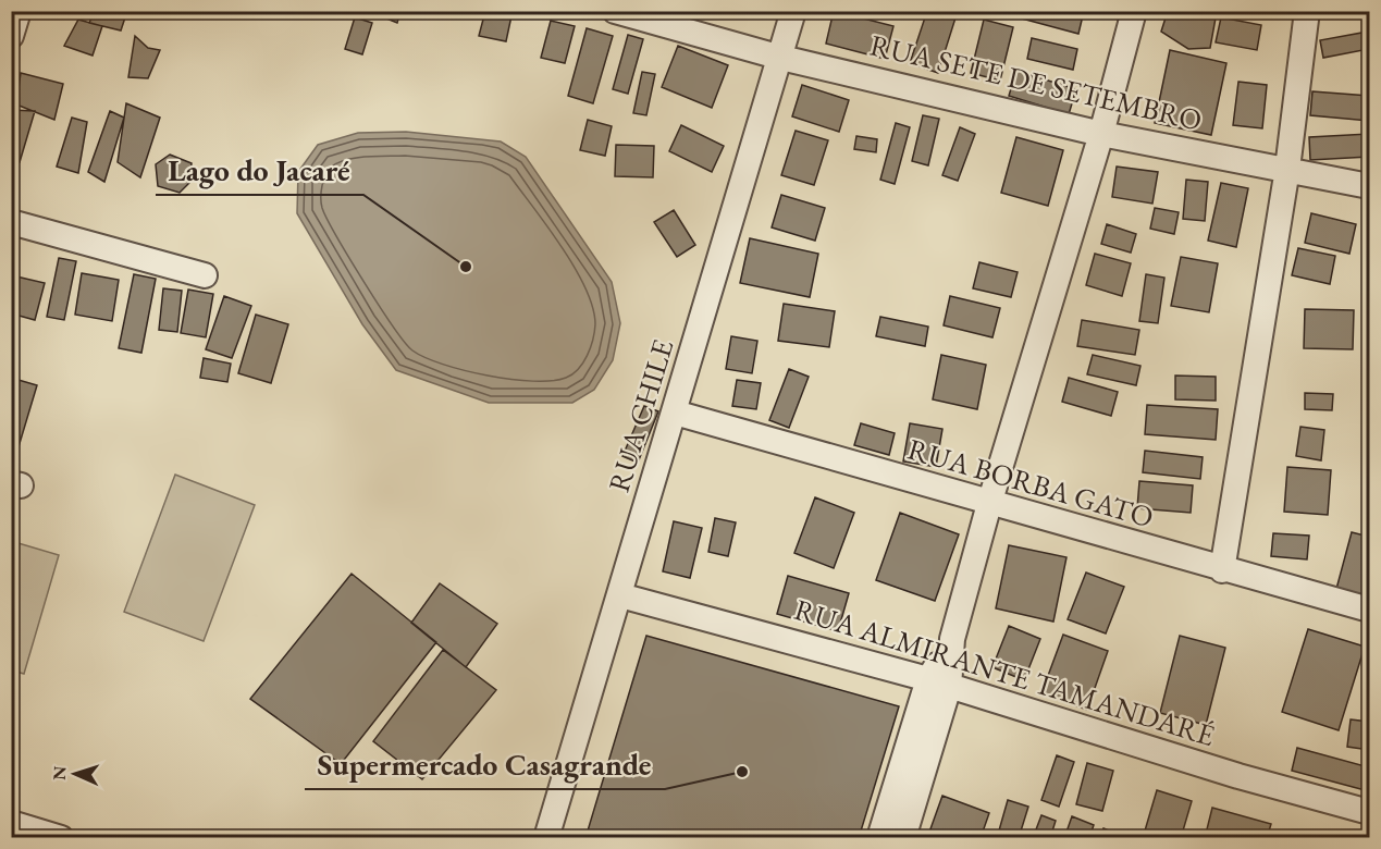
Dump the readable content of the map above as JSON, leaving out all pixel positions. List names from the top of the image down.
{
  "streets": {
    "street": [
      "RUA SETE DE SETEMBRO",
      "RUA CHILE",
      "RUA BORBA GATO",
      "RUA ALMIRANTE TAMANDARÉ"
    ]
  },
  "crossings": [
    ["RUA SETE DE SETEMBRO", "RUA CHILE"],
    ["RUA CHILE", "RUA BORBA GATO"],
    ["RUA CHILE", "RUA ALMIRANTE TAMANDARÉ"]
  ],
  "places": ["Lago do Jacaré", "Supermercado Casagrande"],
  "north": "left"
}
